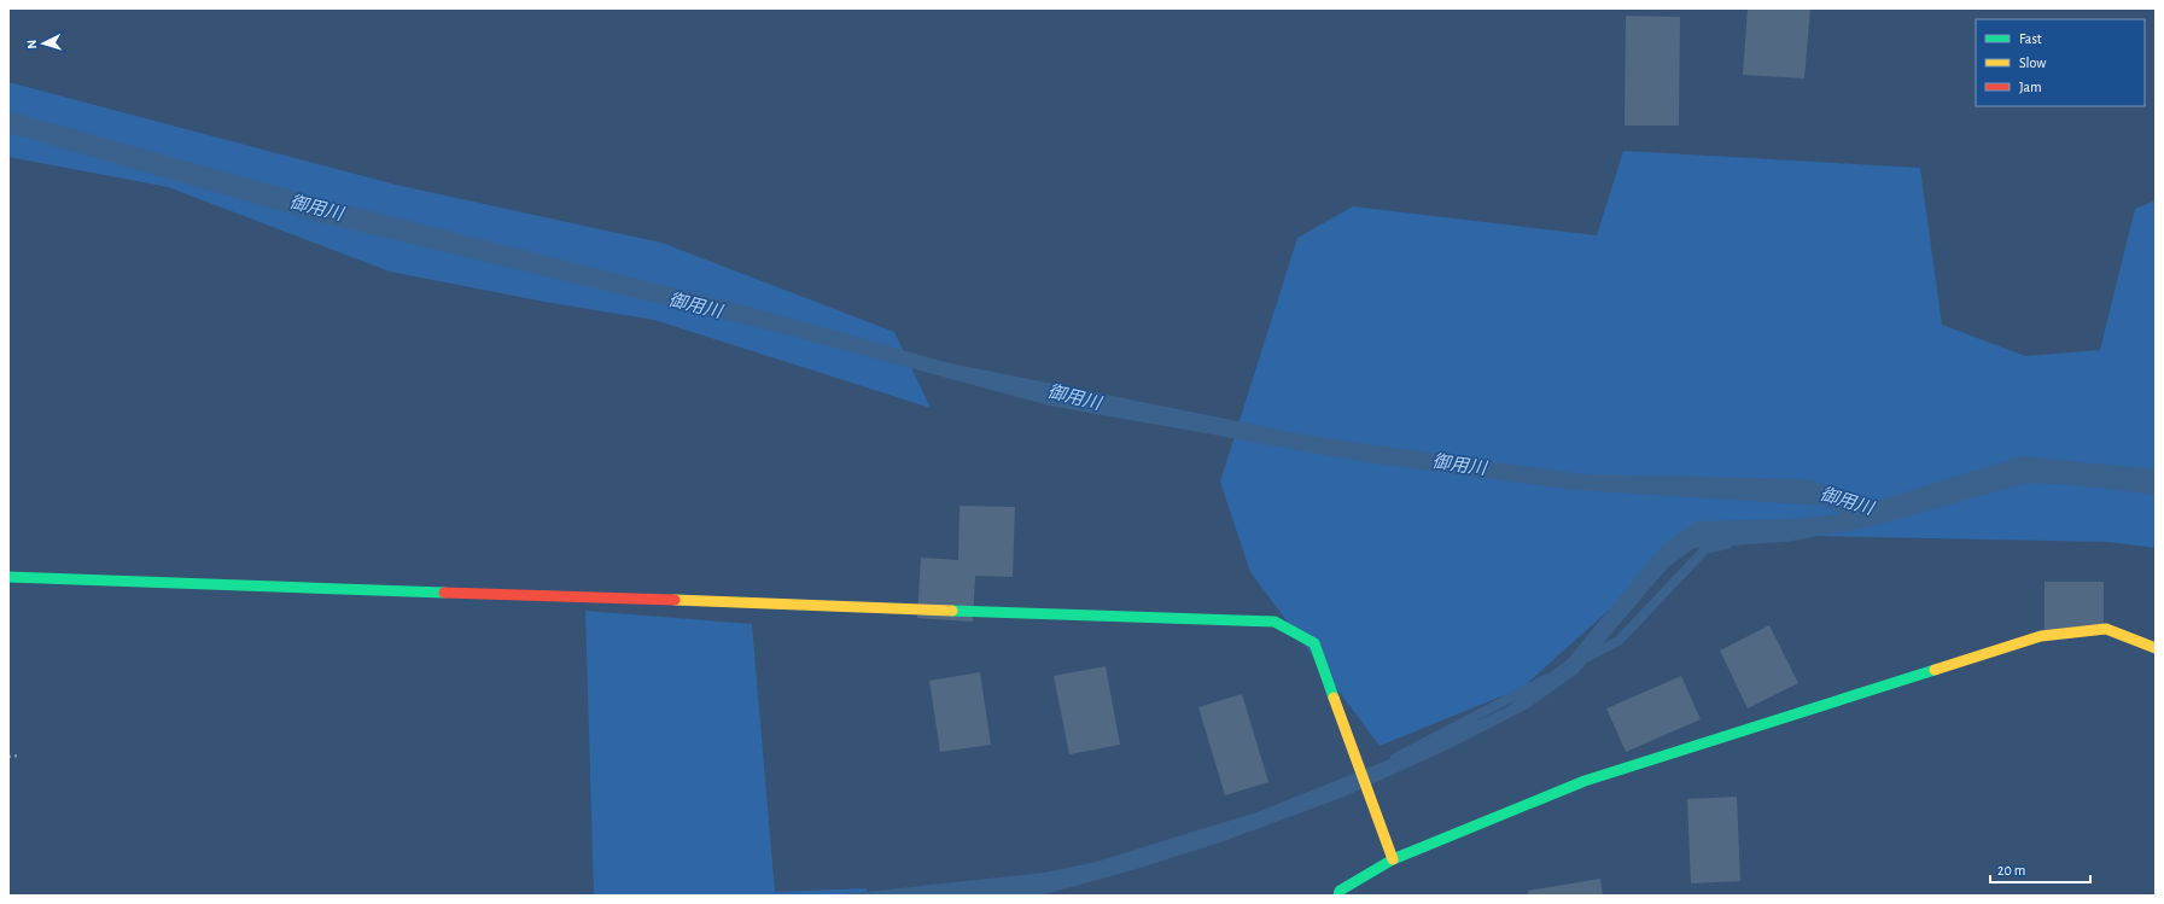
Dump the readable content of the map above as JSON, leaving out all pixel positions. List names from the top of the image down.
{
  "water": ["御用川"],
  "legend": ["Fast", "Slow", "Jam"],
  "scale_bar": "20 m",
  "north": "left"
}
